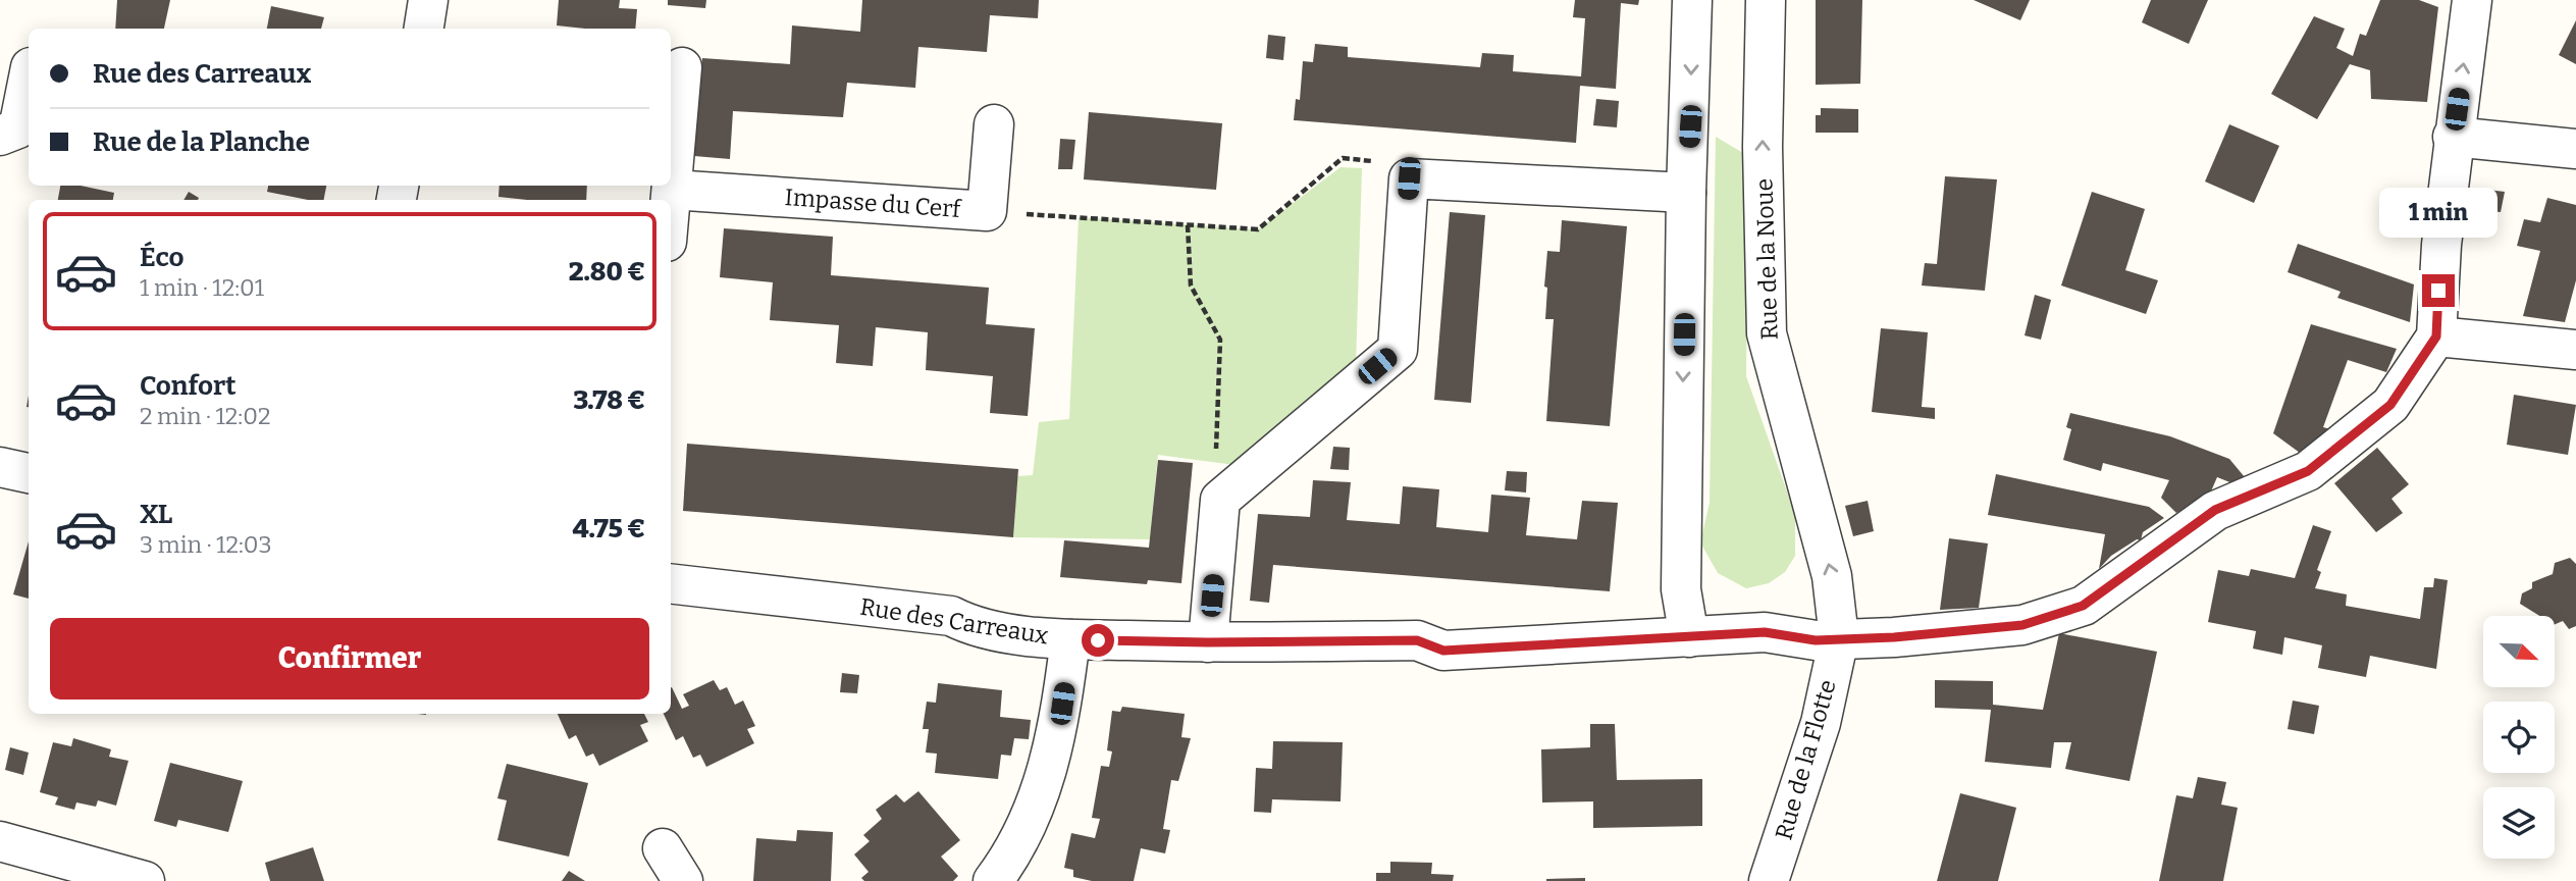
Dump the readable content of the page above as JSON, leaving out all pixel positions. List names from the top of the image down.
{
  "streets": {
    "street": [
      "Impasse du Cerf",
      "Rue de la Noue",
      "Rue des Carreaux",
      "Rue de la Flotte"
    ]
  },
  "crossings": [
    ["Rue de la Noue", "Rue des Carreaux"],
    ["Rue de la Noue", "Rue de la Flotte"],
    ["Rue des Carreaux", "Rue de la Flotte"]
  ],
  "north": "bottom right",
  "page": {
    "banner": ["Rue des Carreaux", "Rue de la Planche"],
    "bubble": "1 min",
    "list": [
      {
        "name": "Éco",
        "note": "1 min · 12:01",
        "value": "2.80 €"
      },
      {
        "name": "Confort",
        "note": "2 min · 12:02",
        "value": "3.78 €"
      },
      {
        "name": "XL",
        "note": "3 min · 12:03",
        "value": "4.75 €"
      }
    ],
    "buttons": "Confirmer"
  }
}
